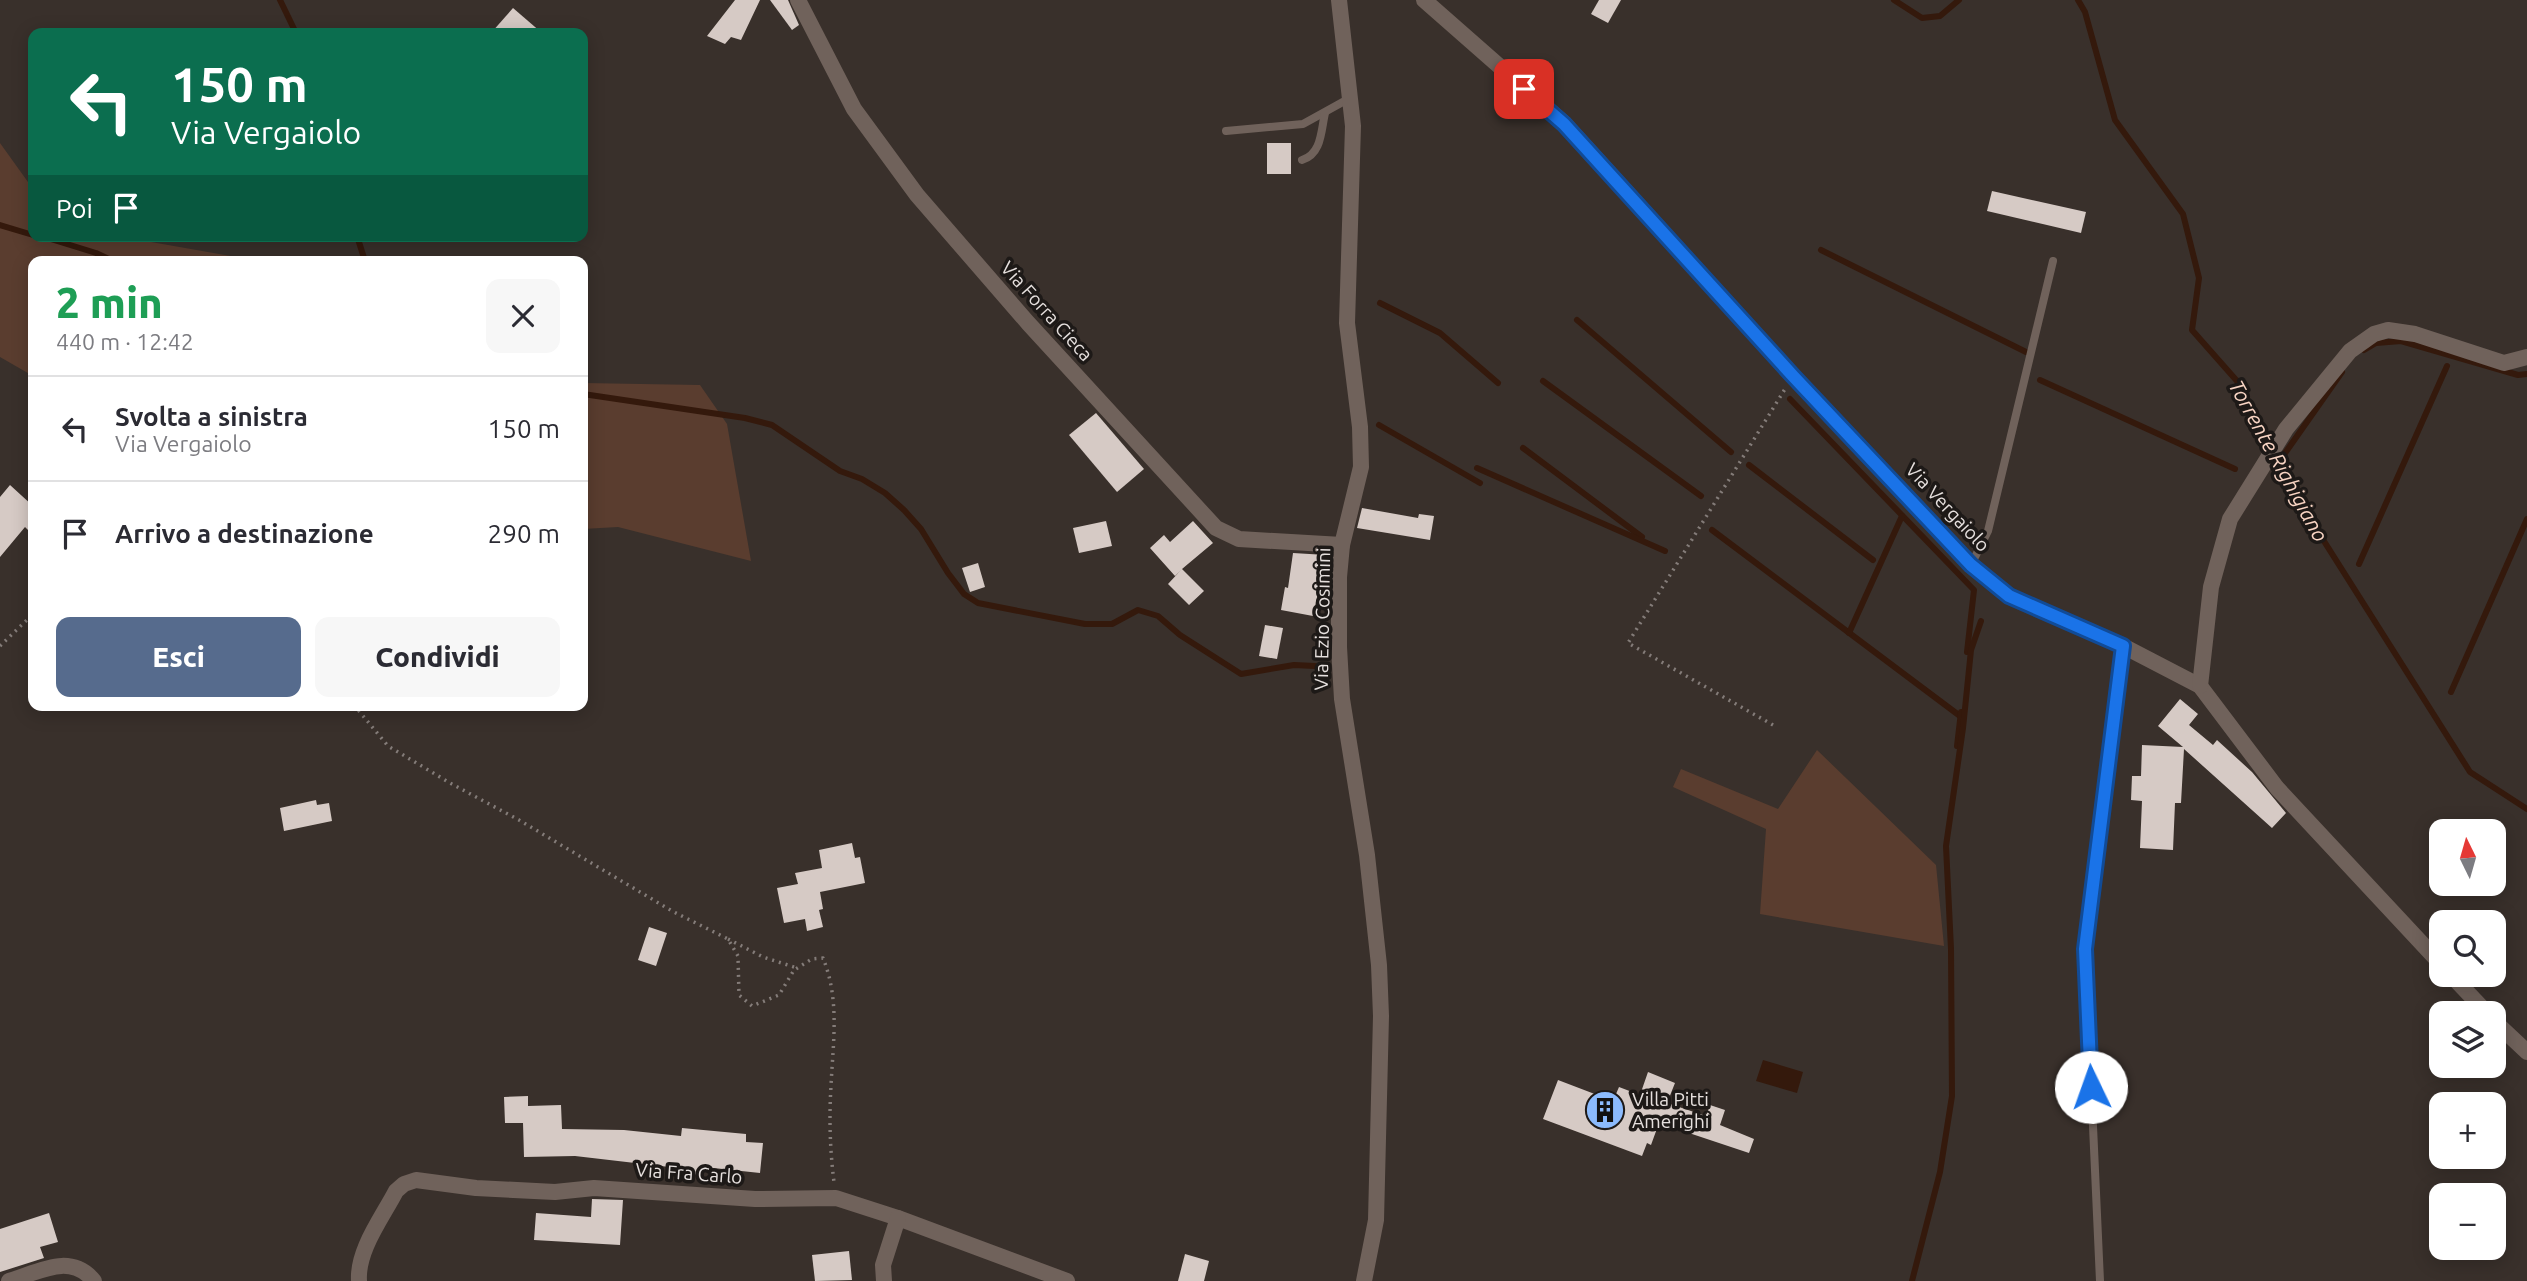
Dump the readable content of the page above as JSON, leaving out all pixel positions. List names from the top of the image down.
{
  "streets": {
    "street": [
      "Via Forra Cieca",
      "Via Vergaiolo",
      "Via Ezio Cosimini",
      "Via Fra Carlo"
    ]
  },
  "crossings": [
    ["Via Forra Cieca", "Via Ezio Cosimini"]
  ],
  "water": ["Torrente Righigiano"],
  "places": {
    "building": ["Villa Pitti Amerighi"]
  },
  "north": "top",
  "page": {
    "turn": ["150 m", "Via Vergaiolo"],
    "then": "Poi",
    "heading": ["2 min", "440 m · 12:42"],
    "list": [
      {
        "name": "Svolta a sinistra",
        "note": "Via Vergaiolo",
        "value": "150 m"
      },
      {
        "name": "Arrivo a destinazione",
        "value": "290 m"
      }
    ],
    "buttons": ["Esci", "Condividi"],
    "map_buttons": ["+", "−"]
  }
}
